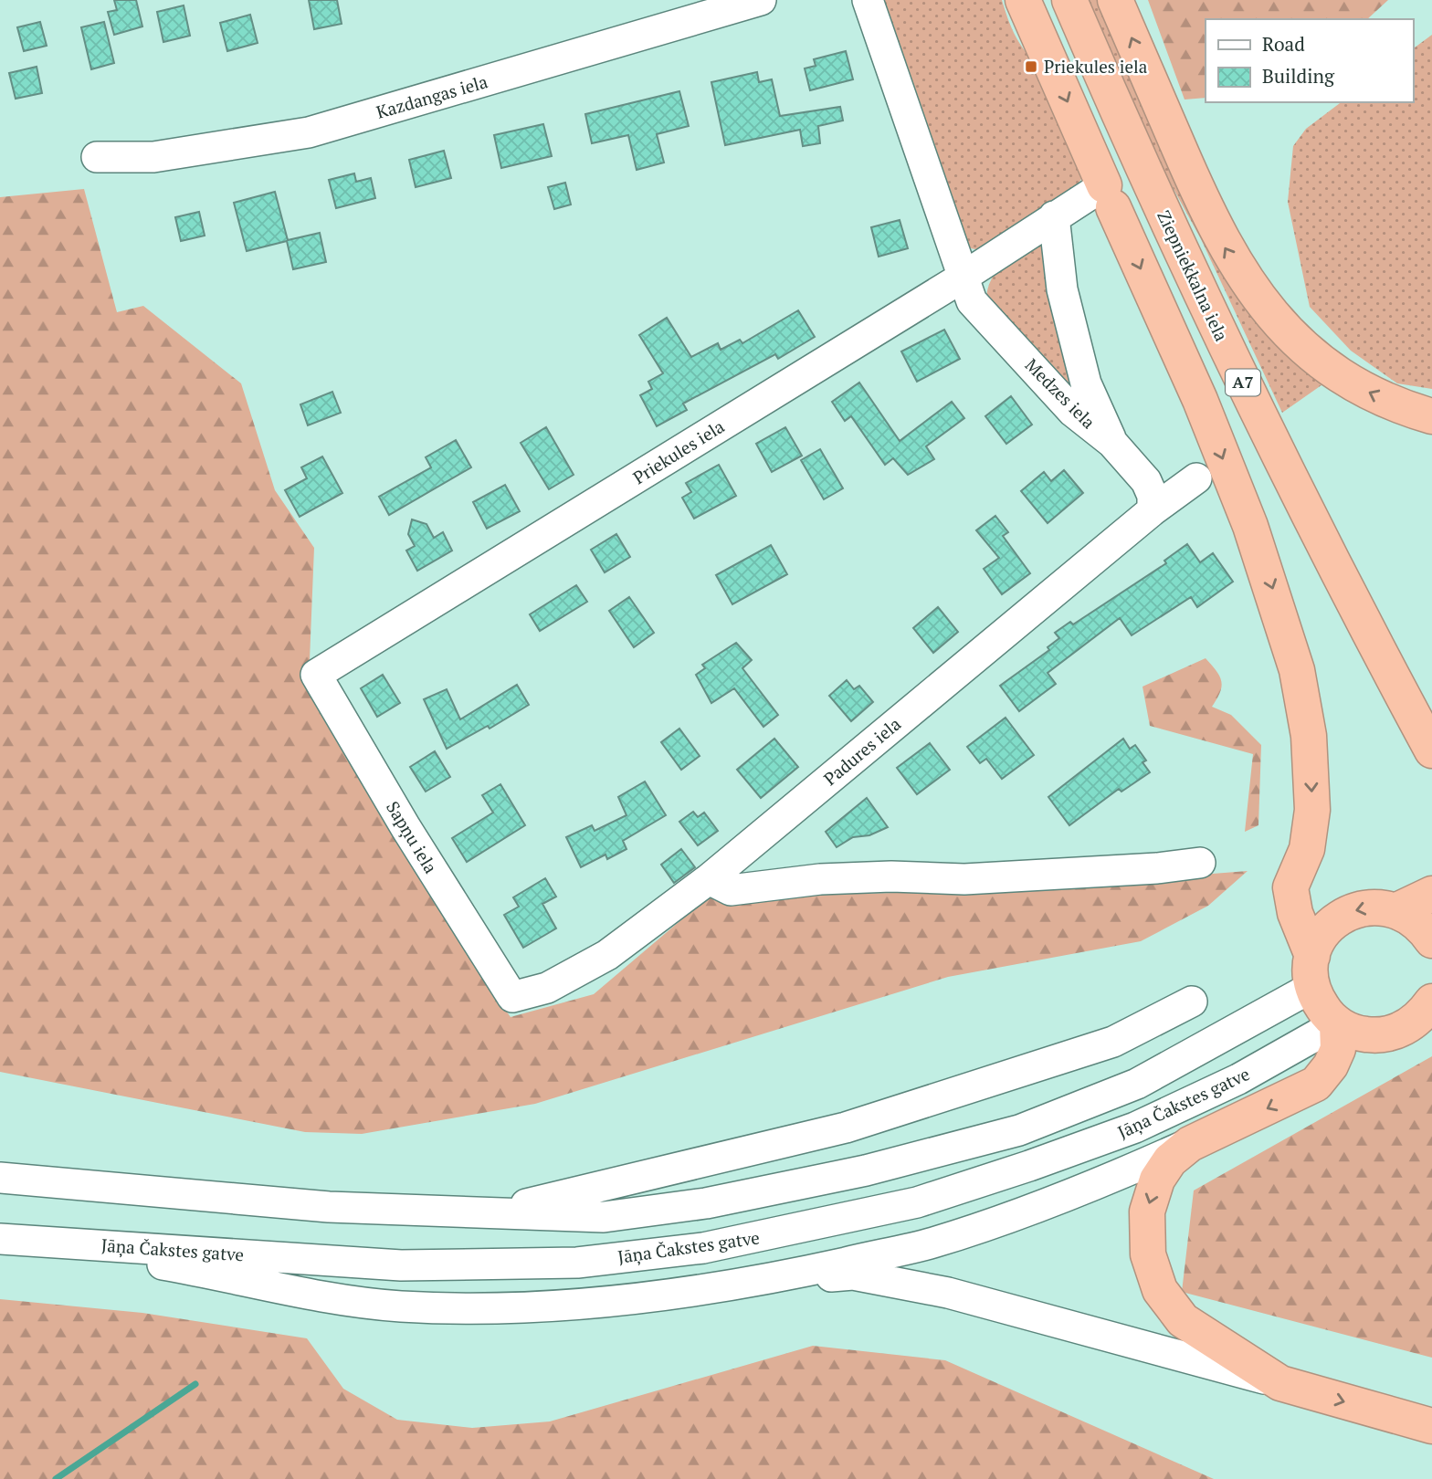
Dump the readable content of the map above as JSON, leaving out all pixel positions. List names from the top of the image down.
{
  "streets": {
    "highway": ["Ziepniekkalna iela", "A7"],
    "street": [
      "Kazdangas iela",
      "Medzes iela",
      "Priekules iela",
      "Padures iela",
      "Sapņu iela",
      "Jāņa Čakstes gatve"
    ]
  },
  "crossings": [
    ["A7", "Priekules iela"],
    ["Medzes iela", "Priekules iela"],
    ["Medzes iela", "Padures iela"],
    ["Priekules iela", "Sapņu iela"],
    ["Padures iela", "Sapņu iela"]
  ],
  "places": {
    "transit": ["Priekules iela"]
  },
  "legend": ["Road", "Building"]
}
